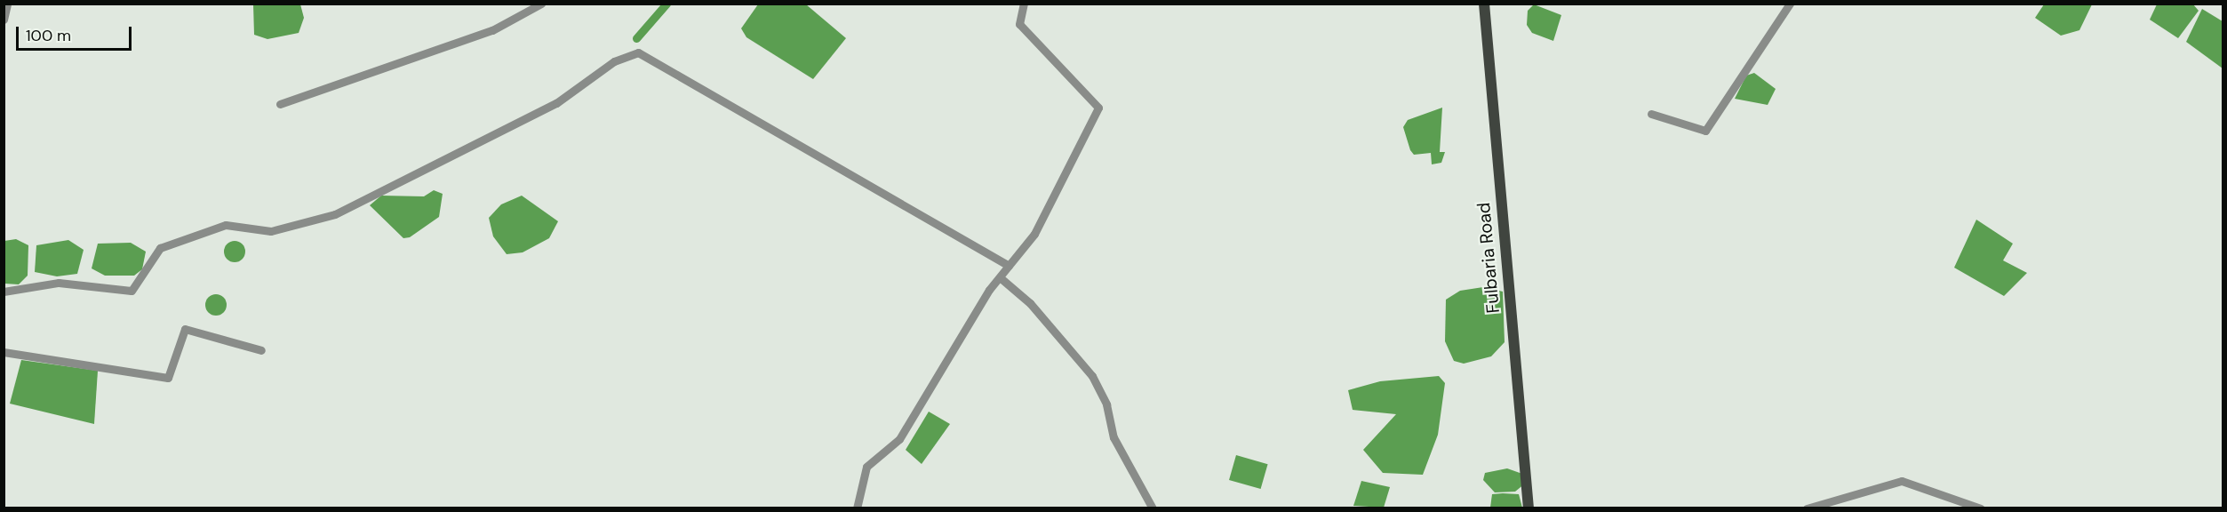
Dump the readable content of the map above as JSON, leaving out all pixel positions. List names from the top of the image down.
{
  "streets": {
    "main road": ["Fulbaria Road"]
  },
  "scale_bar": "100 m"
}
